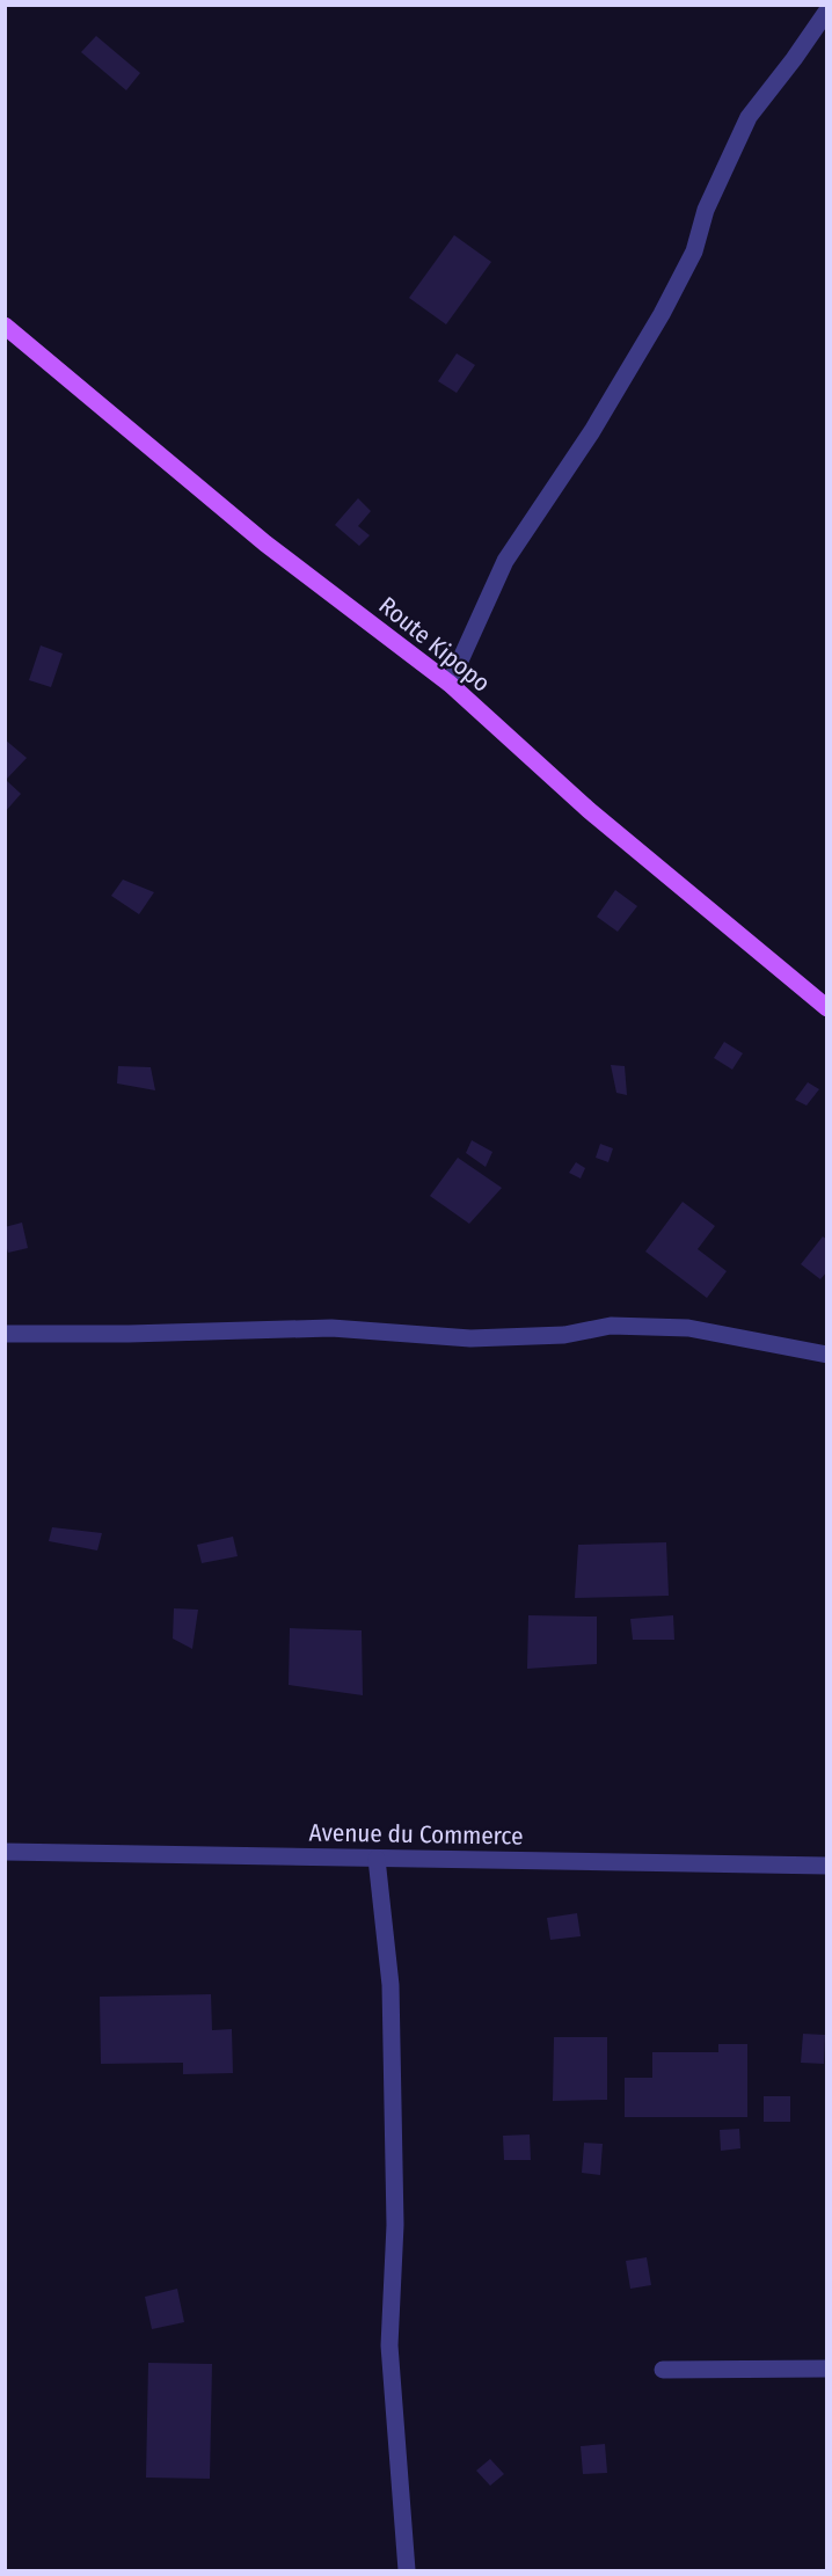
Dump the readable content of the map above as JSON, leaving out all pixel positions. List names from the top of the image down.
{
  "streets": {
    "main road": ["Route Kipopo"],
    "street": ["Avenue du Commerce"]
  }
}
